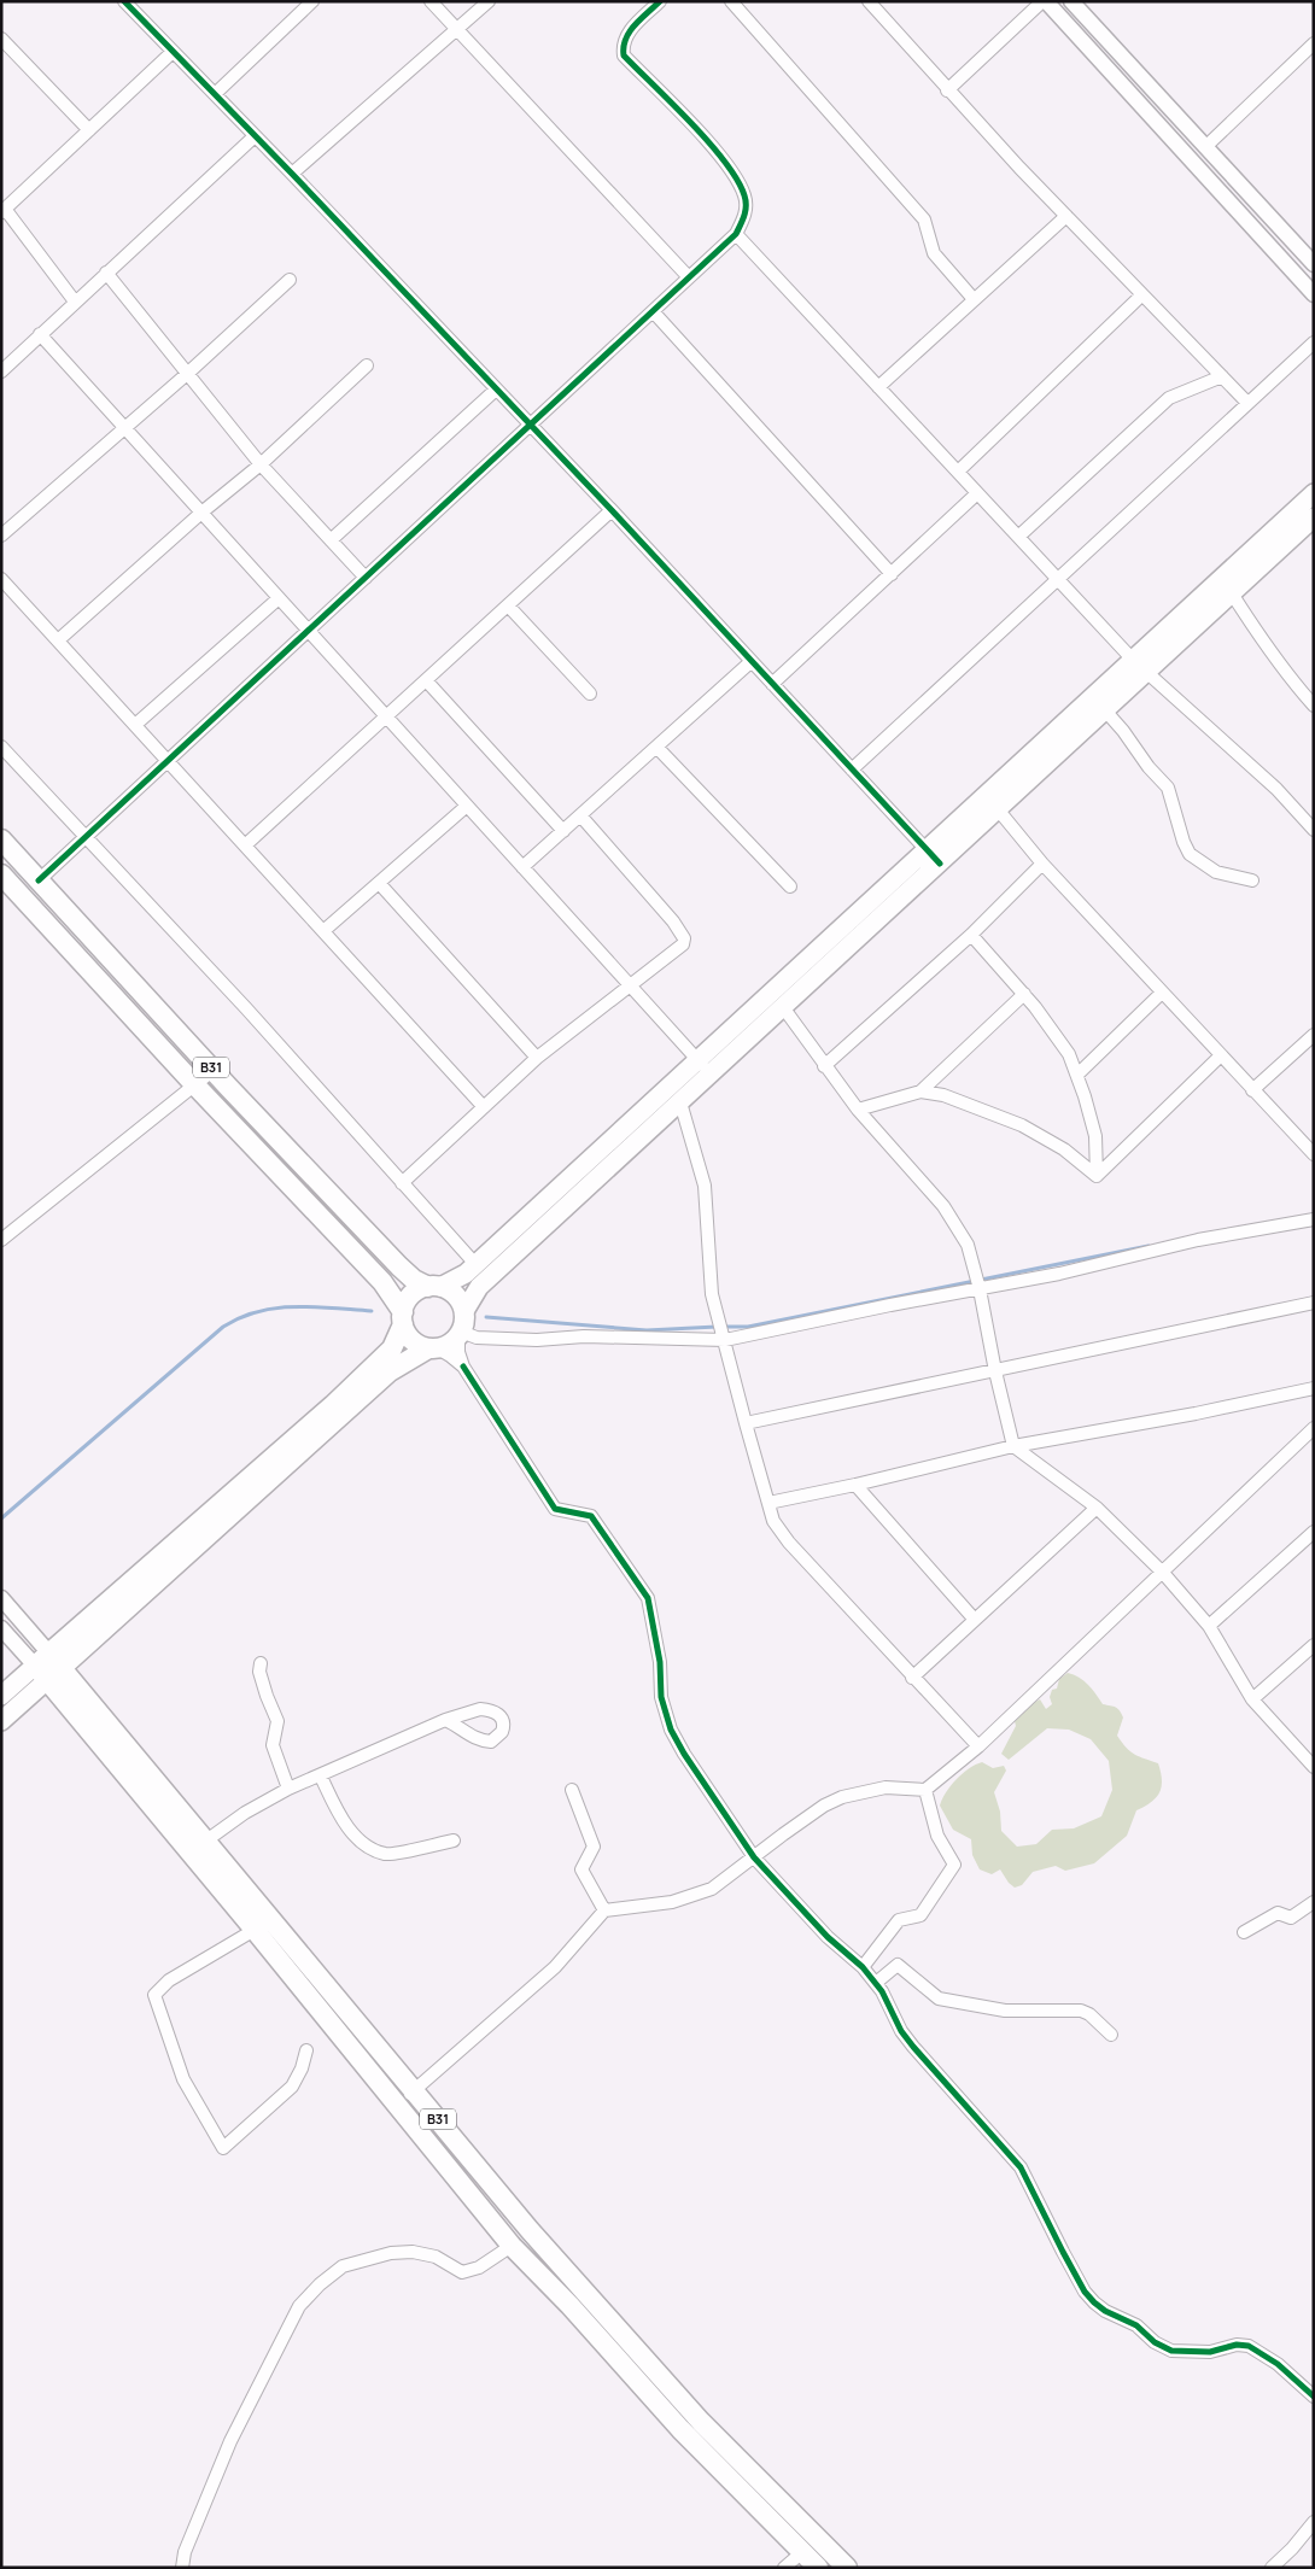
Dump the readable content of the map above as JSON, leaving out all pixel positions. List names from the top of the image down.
{
  "streets": {
    "main road": ["B31"]
  }
}
